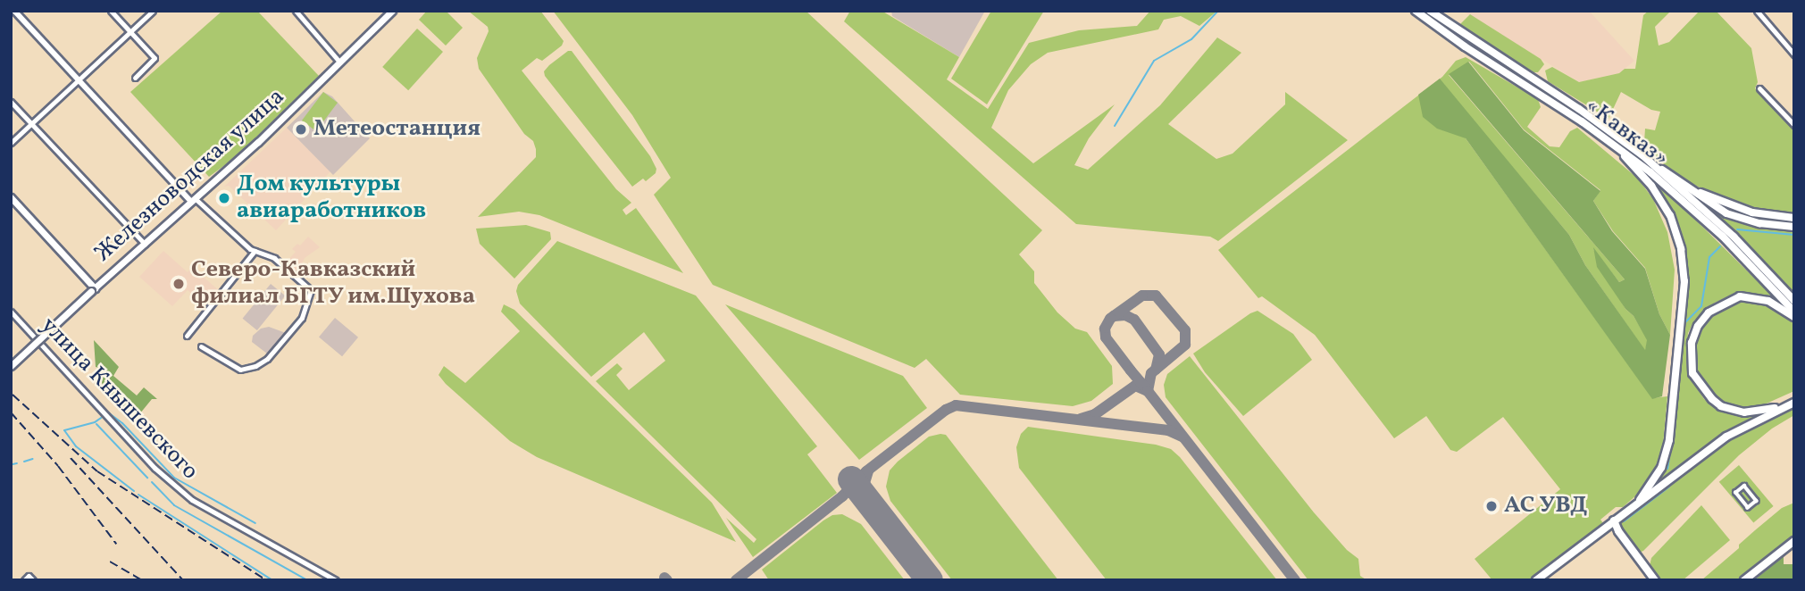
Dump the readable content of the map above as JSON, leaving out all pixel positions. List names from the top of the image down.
{
  "streets": {
    "main road": ["«Кавказ»", "Железноводская улица"],
    "street": ["улица Кнышевского"]
  },
  "places": [
    "Метеостанция",
    "Дом культуры авиаработников",
    "Северо-Кавказский филиал БГТУ им.Шухова",
    "АС УВД"
  ]
}
